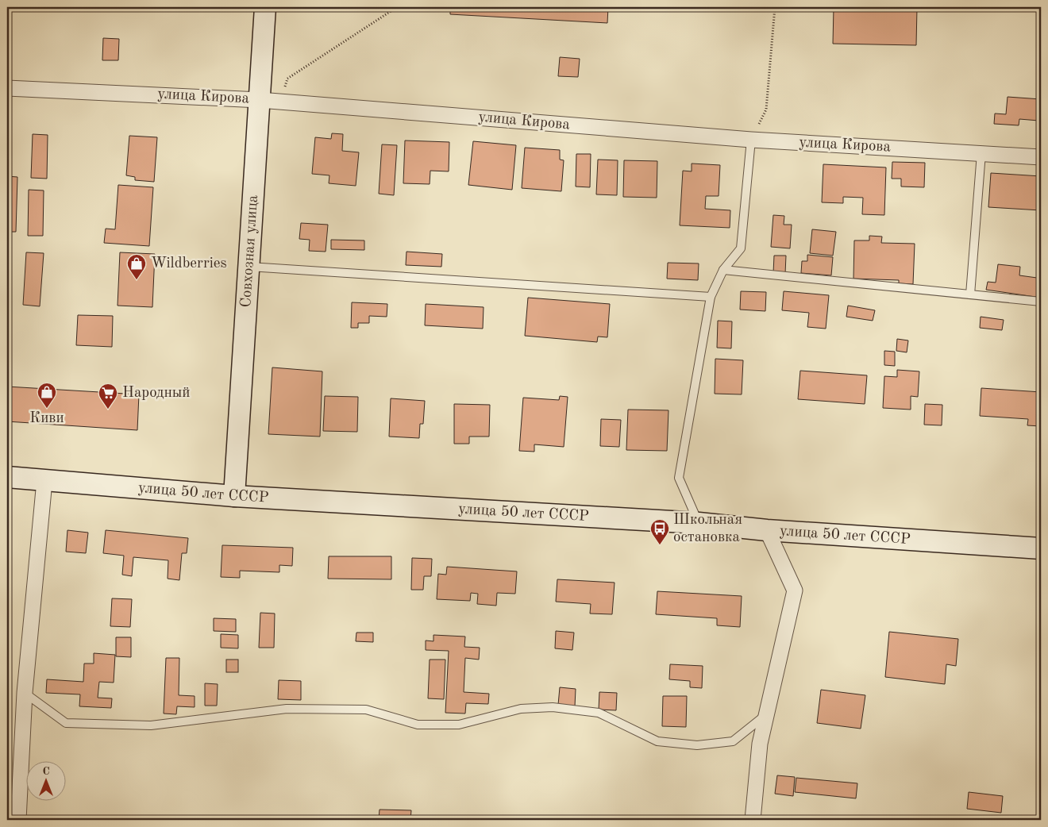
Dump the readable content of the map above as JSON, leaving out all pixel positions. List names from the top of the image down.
{
  "streets": {
    "street": ["улица Кирова", "Совхозная улица", "улица 50 лет СССР"]
  },
  "crossings": [
    ["улица Кирова", "Совхозная улица"],
    ["Совхозная улица", "улица 50 лет СССР"]
  ],
  "places": {
    "shop": ["Wildberries", "Киви"],
    "supermarket": ["Народный"],
    "bus stop": ["Школьная остановка"]
  },
  "north": "top"
}
